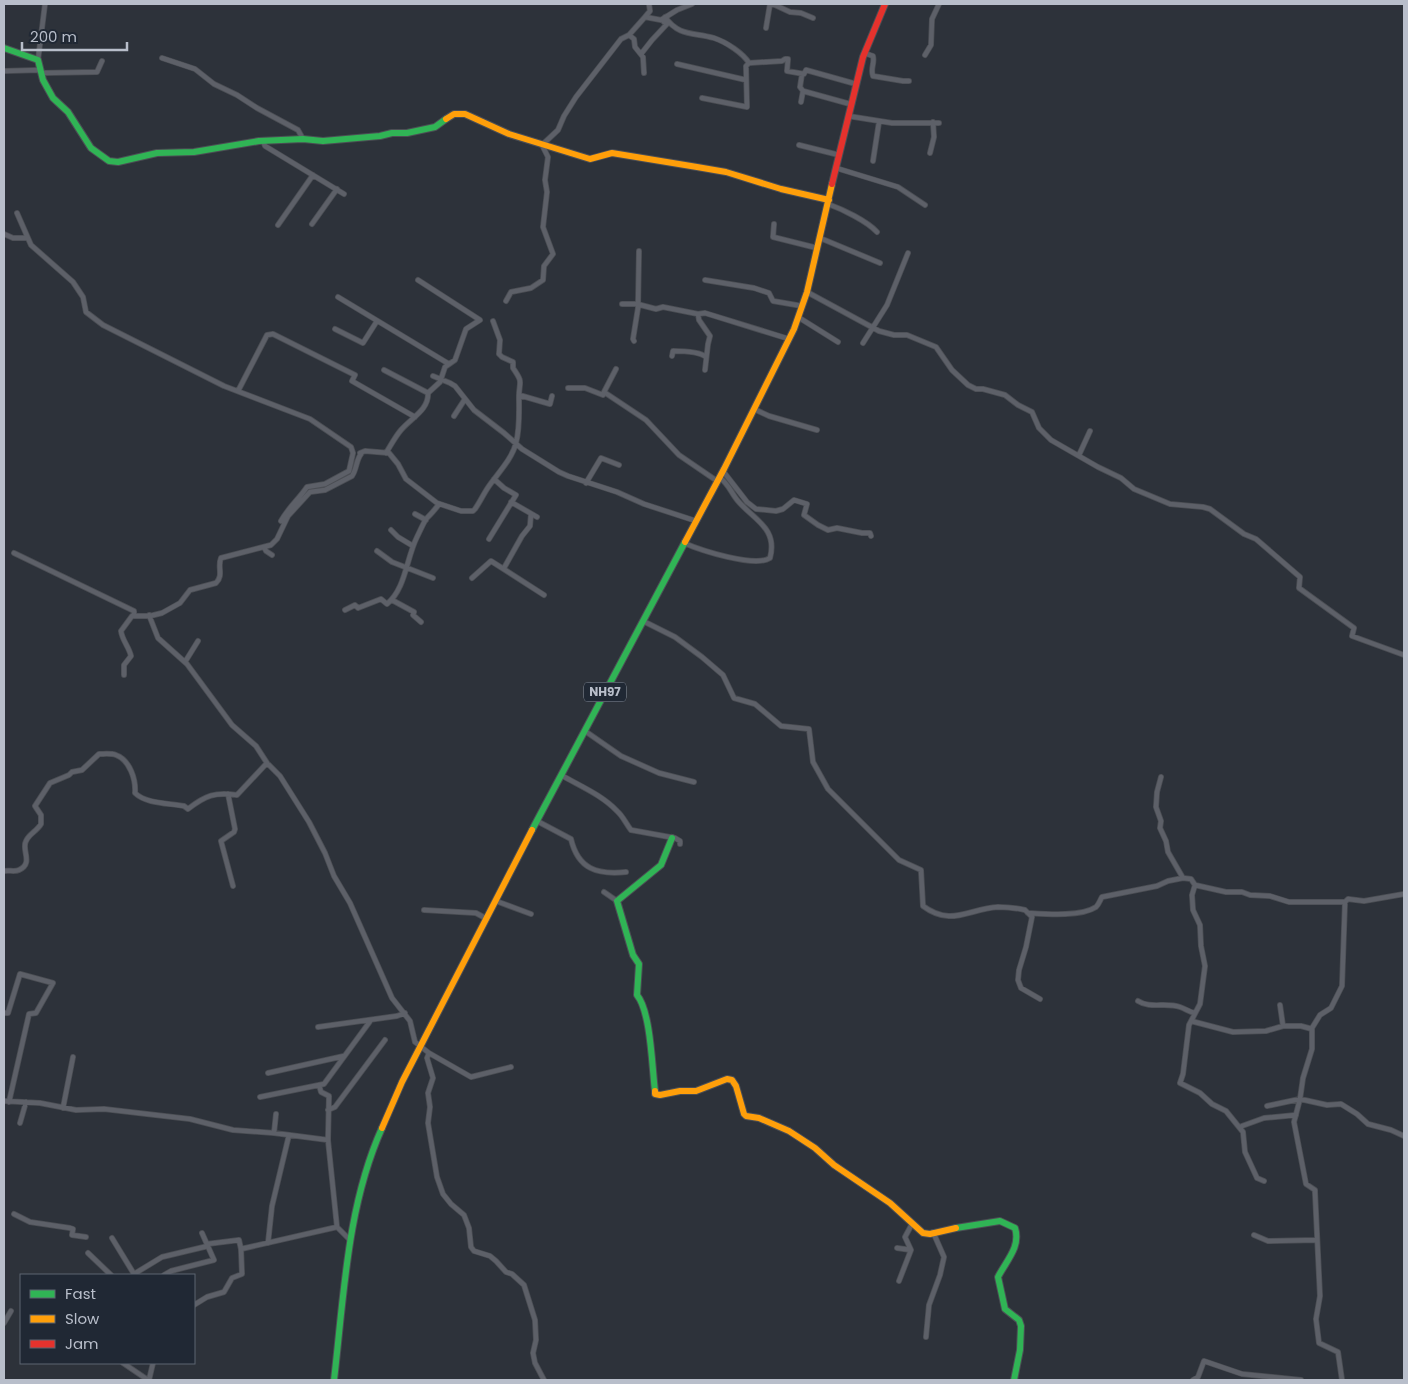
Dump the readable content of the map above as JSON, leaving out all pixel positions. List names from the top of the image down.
{
  "streets": {
    "main road": ["NH97"]
  },
  "legend": ["Fast", "Slow", "Jam"],
  "scale_bar": "200 m"
}
